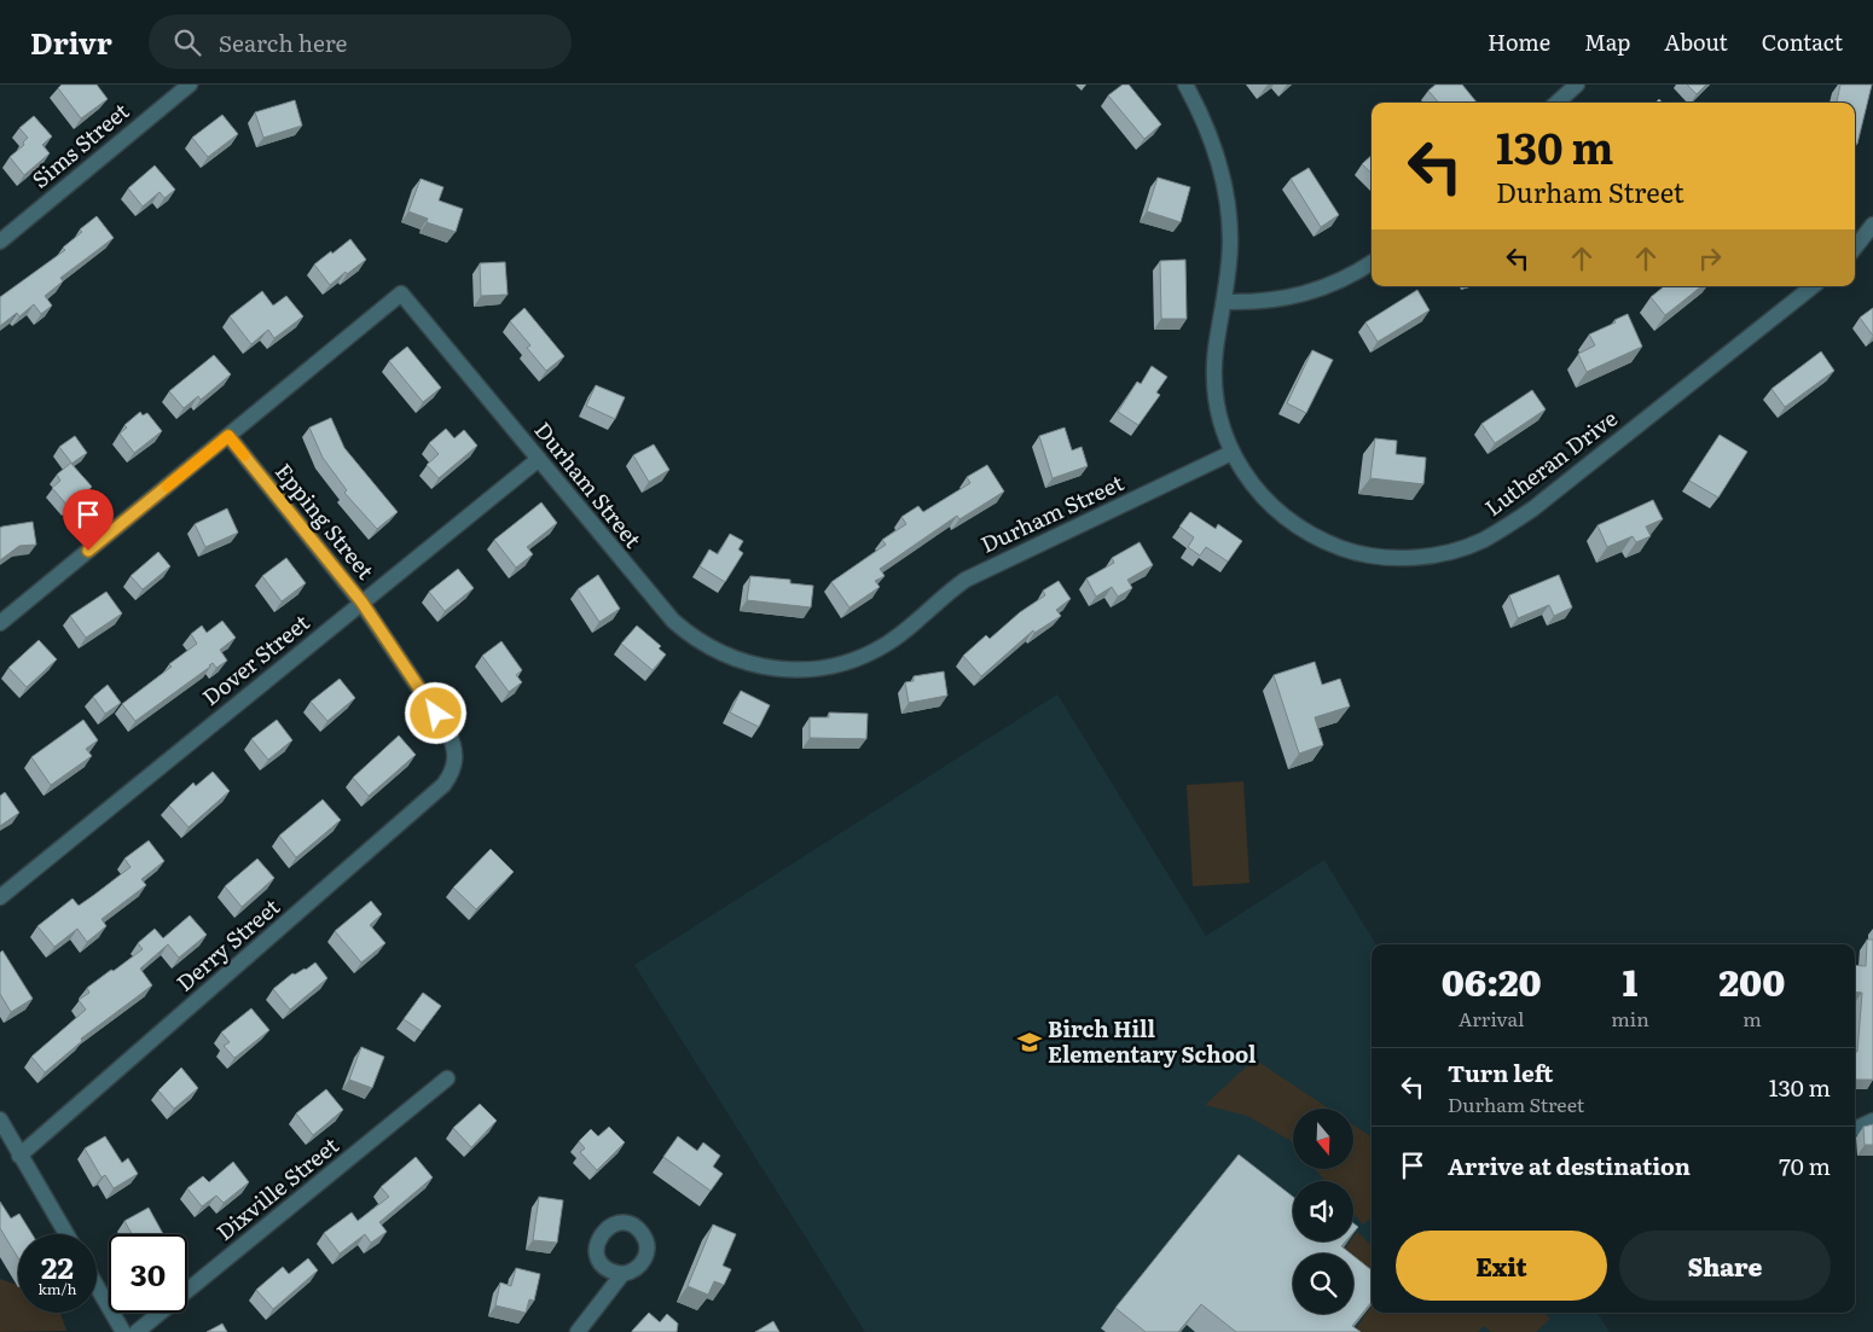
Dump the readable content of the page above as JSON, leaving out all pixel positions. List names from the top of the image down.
{
  "streets": {
    "street": [
      "Sims Street",
      "Lutheran Drive",
      "Durham Street",
      "Epping Street",
      "Dover Street",
      "Derry Street",
      "Dixville Street"
    ]
  },
  "crossings": [
    ["Lutheran Drive", "Durham Street"],
    ["Durham Street", "Epping Street"],
    ["Durham Street", "Dover Street"],
    ["Epping Street", "Dover Street"],
    ["Epping Street", "Derry Street"]
  ],
  "places": {
    "school or university": ["Birch Hill Elementary School"]
  },
  "north": "bottom",
  "page": {
    "header": "Drivr",
    "search": "Search here",
    "nav": [
      "Home",
      "Map",
      "About",
      "Contact"
    ],
    "turn": ["130 m", "Durham Street"],
    "eta": [
      "06:20",
      "Arrival",
      "1",
      "min",
      "200",
      "m"
    ],
    "list": [
      {
        "name": "Turn left",
        "note": "Durham Street",
        "value": "130 m"
      },
      {
        "name": "Arrive at destination",
        "value": "70 m"
      }
    ],
    "buttons": ["Exit", "Share"],
    "speed": "22 km/h",
    "limit": "30"
  }
}
